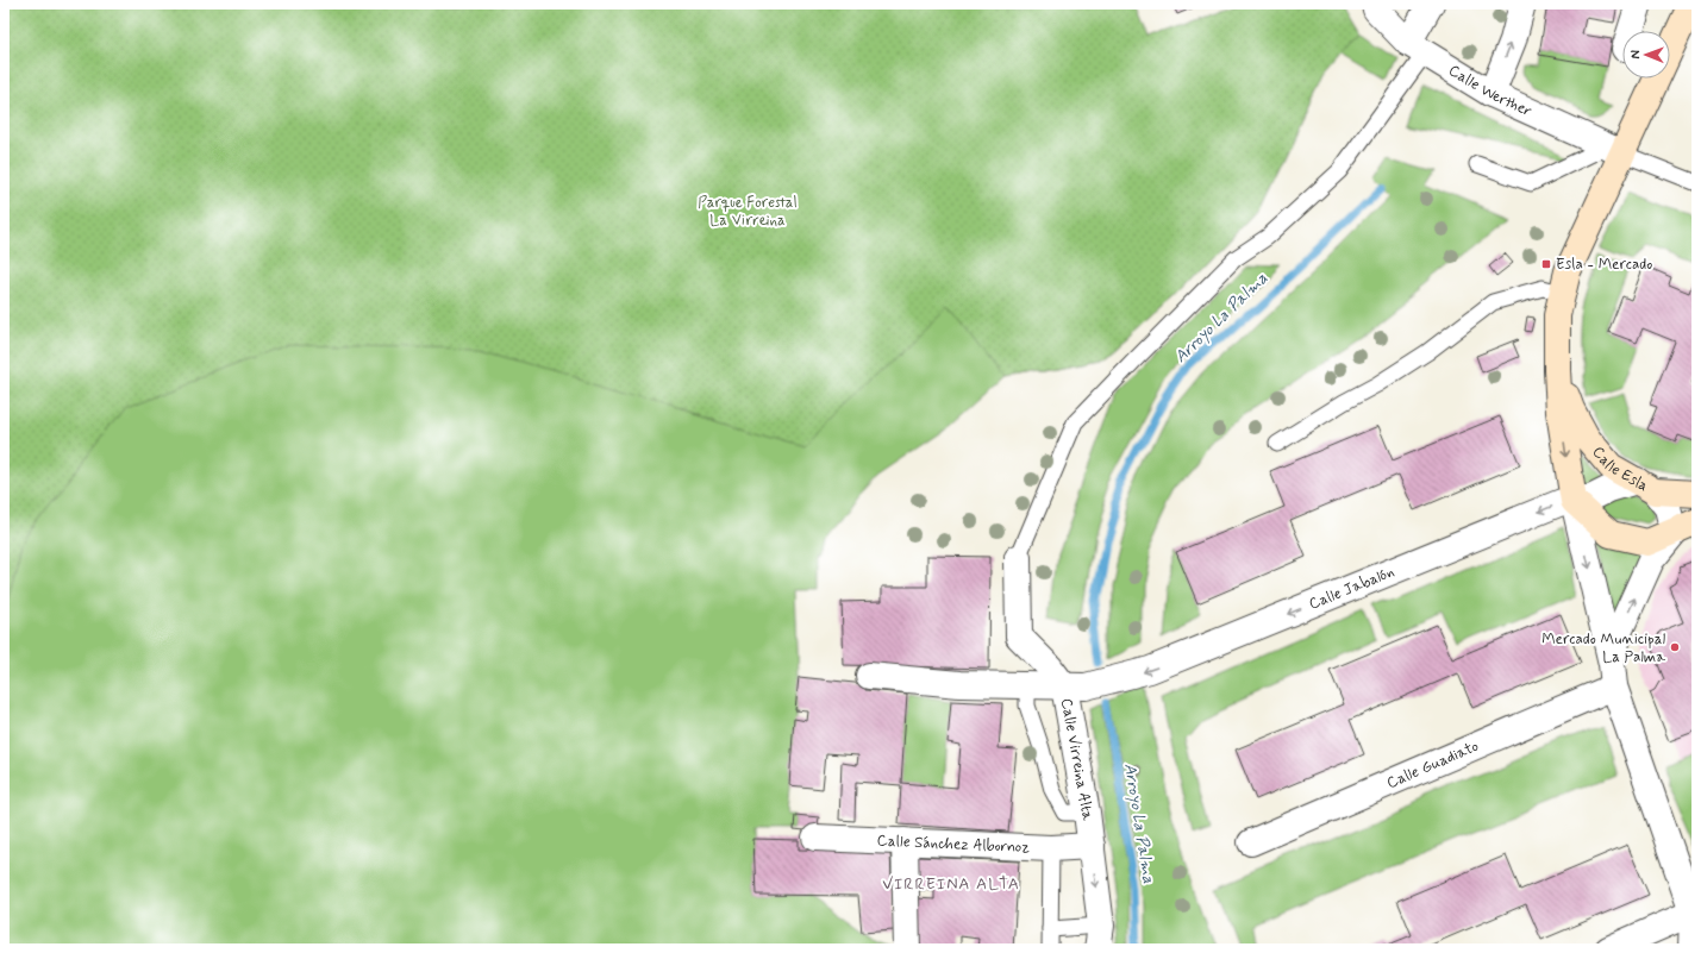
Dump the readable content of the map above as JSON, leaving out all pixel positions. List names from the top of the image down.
{
  "streets": {
    "street": [
      "Calle Werther",
      "Calle Esla",
      "Calle Jabalón",
      "Calle Virreina Alta",
      "Calle Guadiato",
      "Calle Sánchez Albornoz"
    ]
  },
  "crossings": [
    ["Calle Werther", "Calle Esla"],
    ["Calle Esla", "Calle Jabalón"],
    ["Calle Esla", "Calle Guadiato"],
    ["Calle Jabalón", "Calle Virreina Alta"],
    ["Calle Virreina Alta", "Calle Sánchez Albornoz"]
  ],
  "one_way": ["Calle Jabalón"],
  "districts": ["VIRREINA ALTA"],
  "water": ["Arroyo La Palma"],
  "parks": ["Parque Forestal La Virreina"],
  "places": {
    "transit": ["Esla - Mercado"],
    "other": ["Mercado Municipal La Palma"]
  },
  "north": "left"
}
